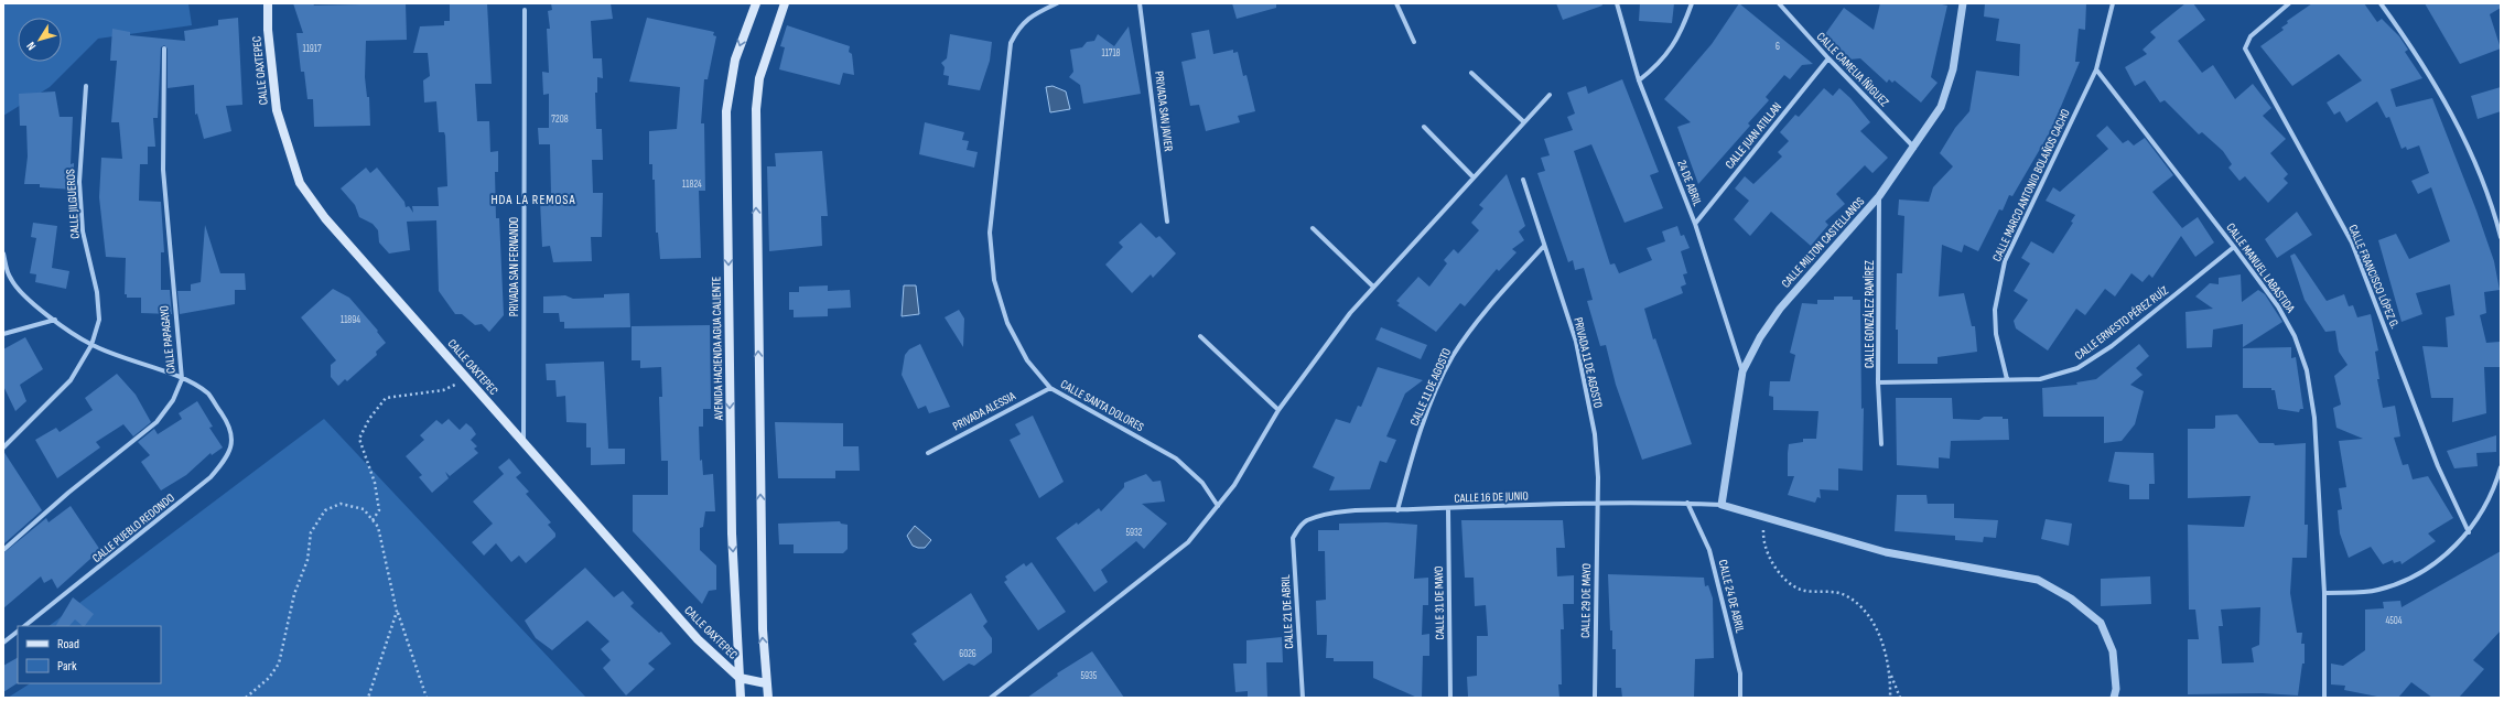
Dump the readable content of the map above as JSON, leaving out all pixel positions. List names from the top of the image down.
{
  "streets": {
    "main road": ["CALLE OAXTEPEC", "AVENIDA HACIENDA AGUA CALIENTE"],
    "street": [
      "CALLE CAMELIA ÍÑIGUEZ",
      "PRIVADA SAN JAVIER",
      "CALLE JUAN ATILLAN",
      "24 DE ABRIL",
      "CALLE MARCO ANTONIO BOLAÑOS CACHO",
      "CALLE JILGUEROS",
      "CALLE MILTON CASTELLANOS",
      "PRIVADA SAN FERNANDO",
      "CALLE MANUEL LABASTIDA",
      "CALLE FRANCISCO LÓPEZ G.",
      "CALLE GONZÁLEZ RAMÍREZ",
      "CALLE ERNESTO PÉREZ RUÍZ",
      "CALLE PAPAGAYO",
      "PRIVADA 11 DE AGOSTO",
      "CALLE 11 DE AGOSTO",
      "CALLE SANTA DOLORES",
      "PRIVADA ALESSIA",
      "CALLE 16 DE JUNIO",
      "CALLE PUEBLO REDONDO",
      "CALLE 24 DE ABRIL",
      "CALLE 29 DE MAYO",
      "CALLE 31 DE MAYO",
      "CALLE 21 DE ABRIL"
    ]
  },
  "crossings": [
    ["CALLE CAMELIA ÍÑIGUEZ", "CALLE JUAN ATILLAN"],
    ["CALLE CAMELIA ÍÑIGUEZ", "CALLE MILTON CASTELLANOS"],
    ["CALLE OAXTEPEC", "PRIVADA SAN FERNANDO"],
    ["CALLE OAXTEPEC", "AVENIDA HACIENDA AGUA CALIENTE"],
    ["CALLE JUAN ATILLAN", "24 DE ABRIL"],
    ["24 DE ABRIL", "CALLE MILTON CASTELLANOS"],
    ["CALLE MARCO ANTONIO BOLAÑOS CACHO", "CALLE MANUEL LABASTIDA"],
    ["CALLE MARCO ANTONIO BOLAÑOS CACHO", "CALLE GONZÁLEZ RAMÍREZ"],
    ["CALLE MARCO ANTONIO BOLAÑOS CACHO", "CALLE ERNESTO PÉREZ RUÍZ"],
    ["CALLE MILTON CASTELLANOS", "CALLE GONZÁLEZ RAMÍREZ"],
    ["CALLE MANUEL LABASTIDA", "CALLE ERNESTO PÉREZ RUÍZ"],
    ["CALLE GONZÁLEZ RAMÍREZ", "CALLE ERNESTO PÉREZ RUÍZ"],
    ["CALLE PAPAGAYO", "CALLE PUEBLO REDONDO"],
    ["PRIVADA 11 DE AGOSTO", "CALLE 11 DE AGOSTO"],
    ["PRIVADA 11 DE AGOSTO", "CALLE 16 DE JUNIO"],
    ["PRIVADA 11 DE AGOSTO", "CALLE 29 DE MAYO"],
    ["CALLE 11 DE AGOSTO", "CALLE 16 DE JUNIO"],
    ["CALLE SANTA DOLORES", "PRIVADA ALESSIA"],
    ["CALLE 16 DE JUNIO", "CALLE 24 DE ABRIL"],
    ["CALLE 16 DE JUNIO", "CALLE 29 DE MAYO"],
    ["CALLE 16 DE JUNIO", "CALLE 31 DE MAYO"],
    ["CALLE 16 DE JUNIO", "CALLE 21 DE ABRIL"]
  ],
  "districts": ["HDA LA REMOSA"],
  "house_numbers": [
    "6",
    "11917",
    "11718",
    "7208",
    "11824",
    "11894",
    "5932",
    "4504",
    "6026",
    "5935"
  ],
  "legend": ["Road", "Park"],
  "north": "bottom left"
}
